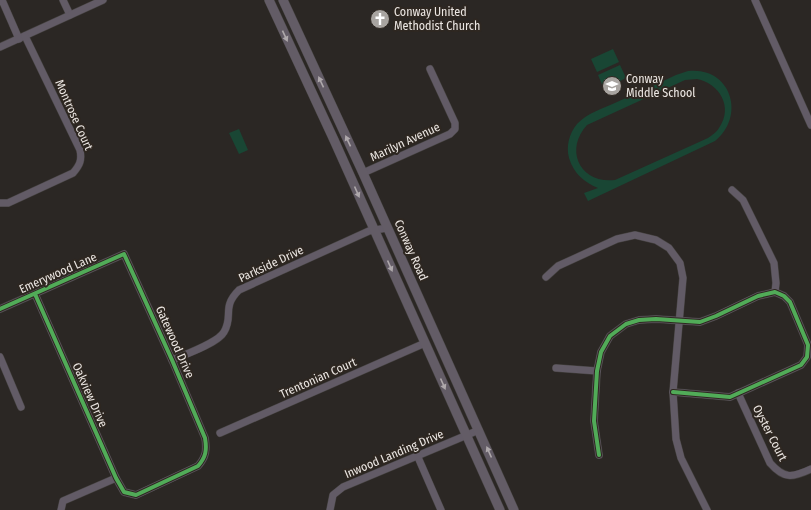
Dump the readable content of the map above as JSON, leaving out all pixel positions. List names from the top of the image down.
{
  "streets": {
    "main road": ["Conway Road"],
    "street": [
      "Montrose Court",
      "Marilyn Avenue",
      "Parkside Drive",
      "Emerywood Lane",
      "Gatewood Drive",
      "Trentonian Court",
      "Oakview Drive",
      "Oyster Court",
      "Inwood Landing Drive"
    ]
  },
  "crossings": [
    ["Marilyn Avenue", "Conway Road"],
    ["Conway Road", "Parkside Drive"],
    ["Conway Road", "Inwood Landing Drive"],
    ["Parkside Drive", "Gatewood Drive"],
    ["Emerywood Lane", "Gatewood Drive"],
    ["Emerywood Lane", "Oakview Drive"],
    ["Gatewood Drive", "Oakview Drive"]
  ],
  "places": {
    "church": ["Conway United Methodist Church"],
    "school or university": ["Conway Middle School"]
  }
}
